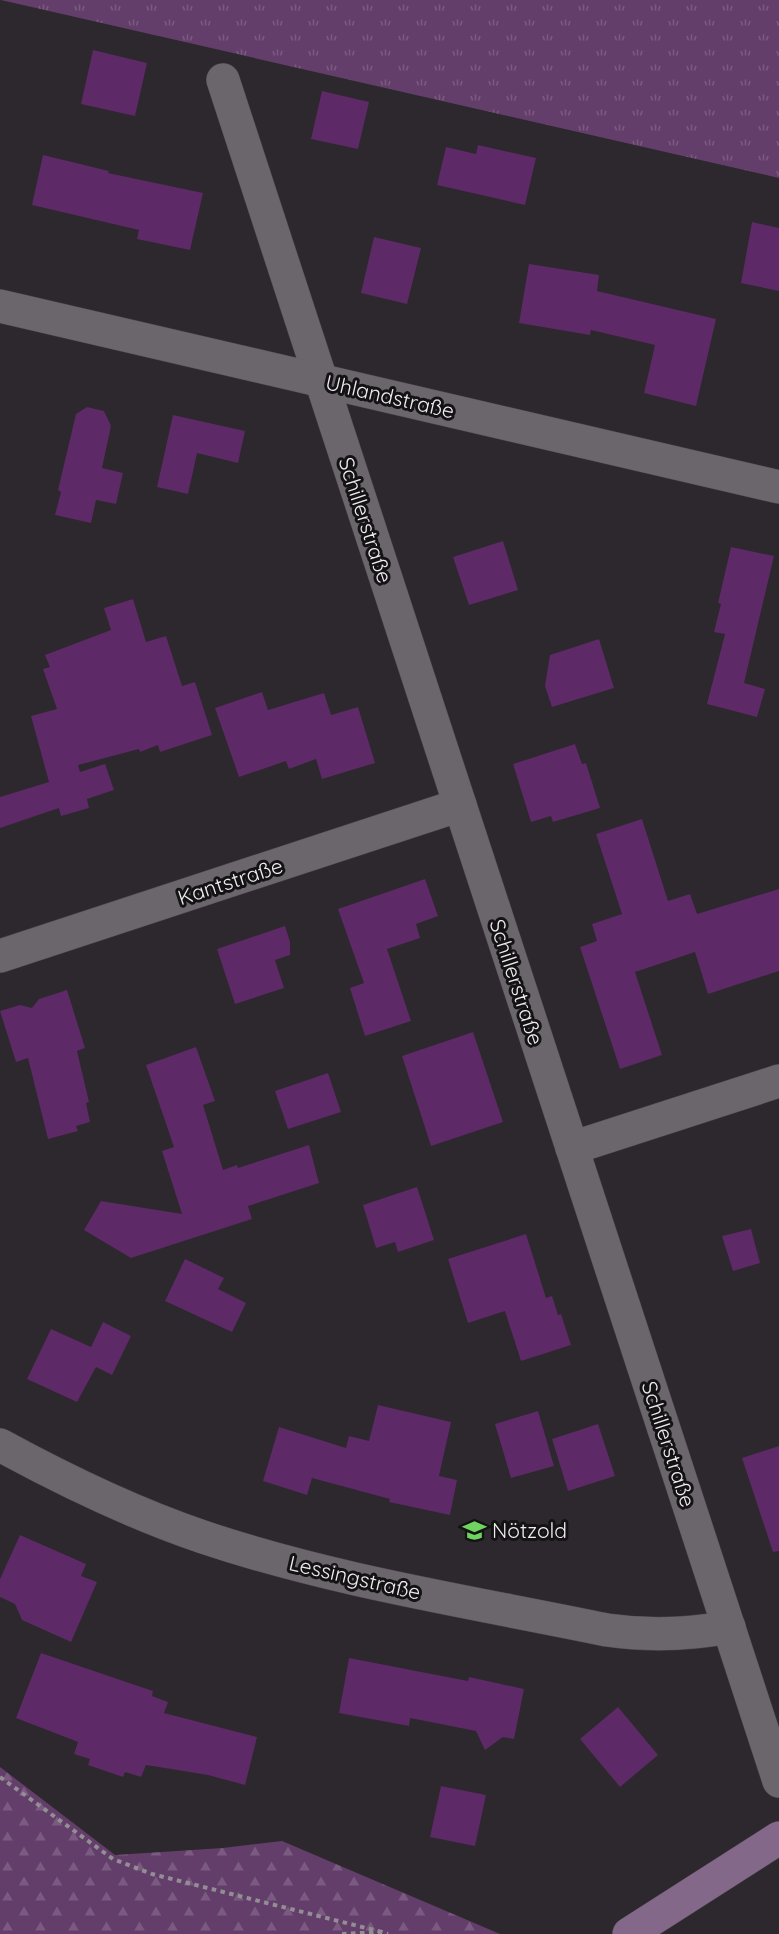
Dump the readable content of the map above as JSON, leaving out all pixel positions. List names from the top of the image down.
{
  "streets": {
    "street": [
      "Uhlandstraße",
      "Schillerstraße",
      "Kantstraße",
      "Lessingstraße"
    ]
  },
  "crossings": [
    ["Uhlandstraße", "Schillerstraße"],
    ["Schillerstraße", "Kantstraße"],
    ["Schillerstraße", "Lessingstraße"]
  ],
  "places": {
    "school or university": ["Nötzold"]
  }
}
